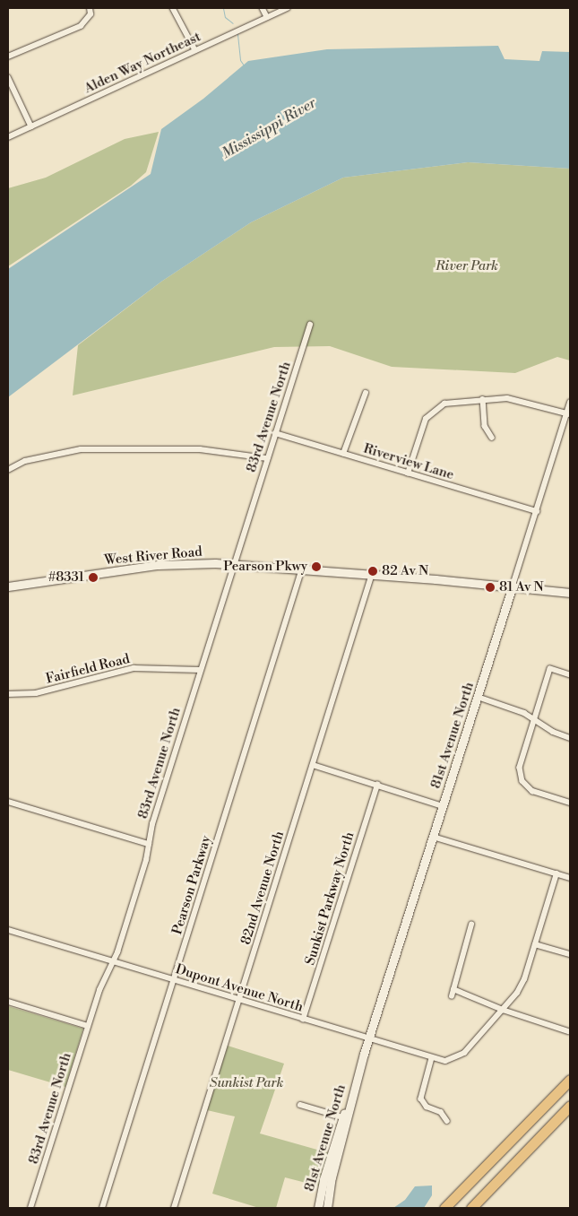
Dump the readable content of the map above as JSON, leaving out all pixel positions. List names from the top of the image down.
{
  "streets": {
    "street": [
      "Alden Way Northeast",
      "83rd Avenue North",
      "Riverview Lane",
      "West River Road",
      "Fairfield Road",
      "81st Avenue North",
      "Pearson Parkway",
      "82nd Avenue North",
      "Sunkist Parkway North",
      "Dupont Avenue North"
    ]
  },
  "crossings": [
    ["83rd Avenue North", "Riverview Lane"],
    ["83rd Avenue North", "West River Road"],
    ["83rd Avenue North", "Fairfield Road"],
    ["83rd Avenue North", "Dupont Avenue North"],
    ["Riverview Lane", "81st Avenue North"],
    ["West River Road", "81st Avenue North"],
    ["West River Road", "Pearson Parkway"],
    ["West River Road", "82nd Avenue North"],
    ["81st Avenue North", "Dupont Avenue North"],
    ["Pearson Parkway", "Dupont Avenue North"],
    ["82nd Avenue North", "Dupont Avenue North"],
    ["Sunkist Parkway North", "Dupont Avenue North"]
  ],
  "water": ["Mississippi River"],
  "parks": ["River Park", "Sunkist Park"],
  "places": [
    "Pearson Pkwy",
    "82 Av N",
    "#8331",
    "81 Av N"
  ]
}
